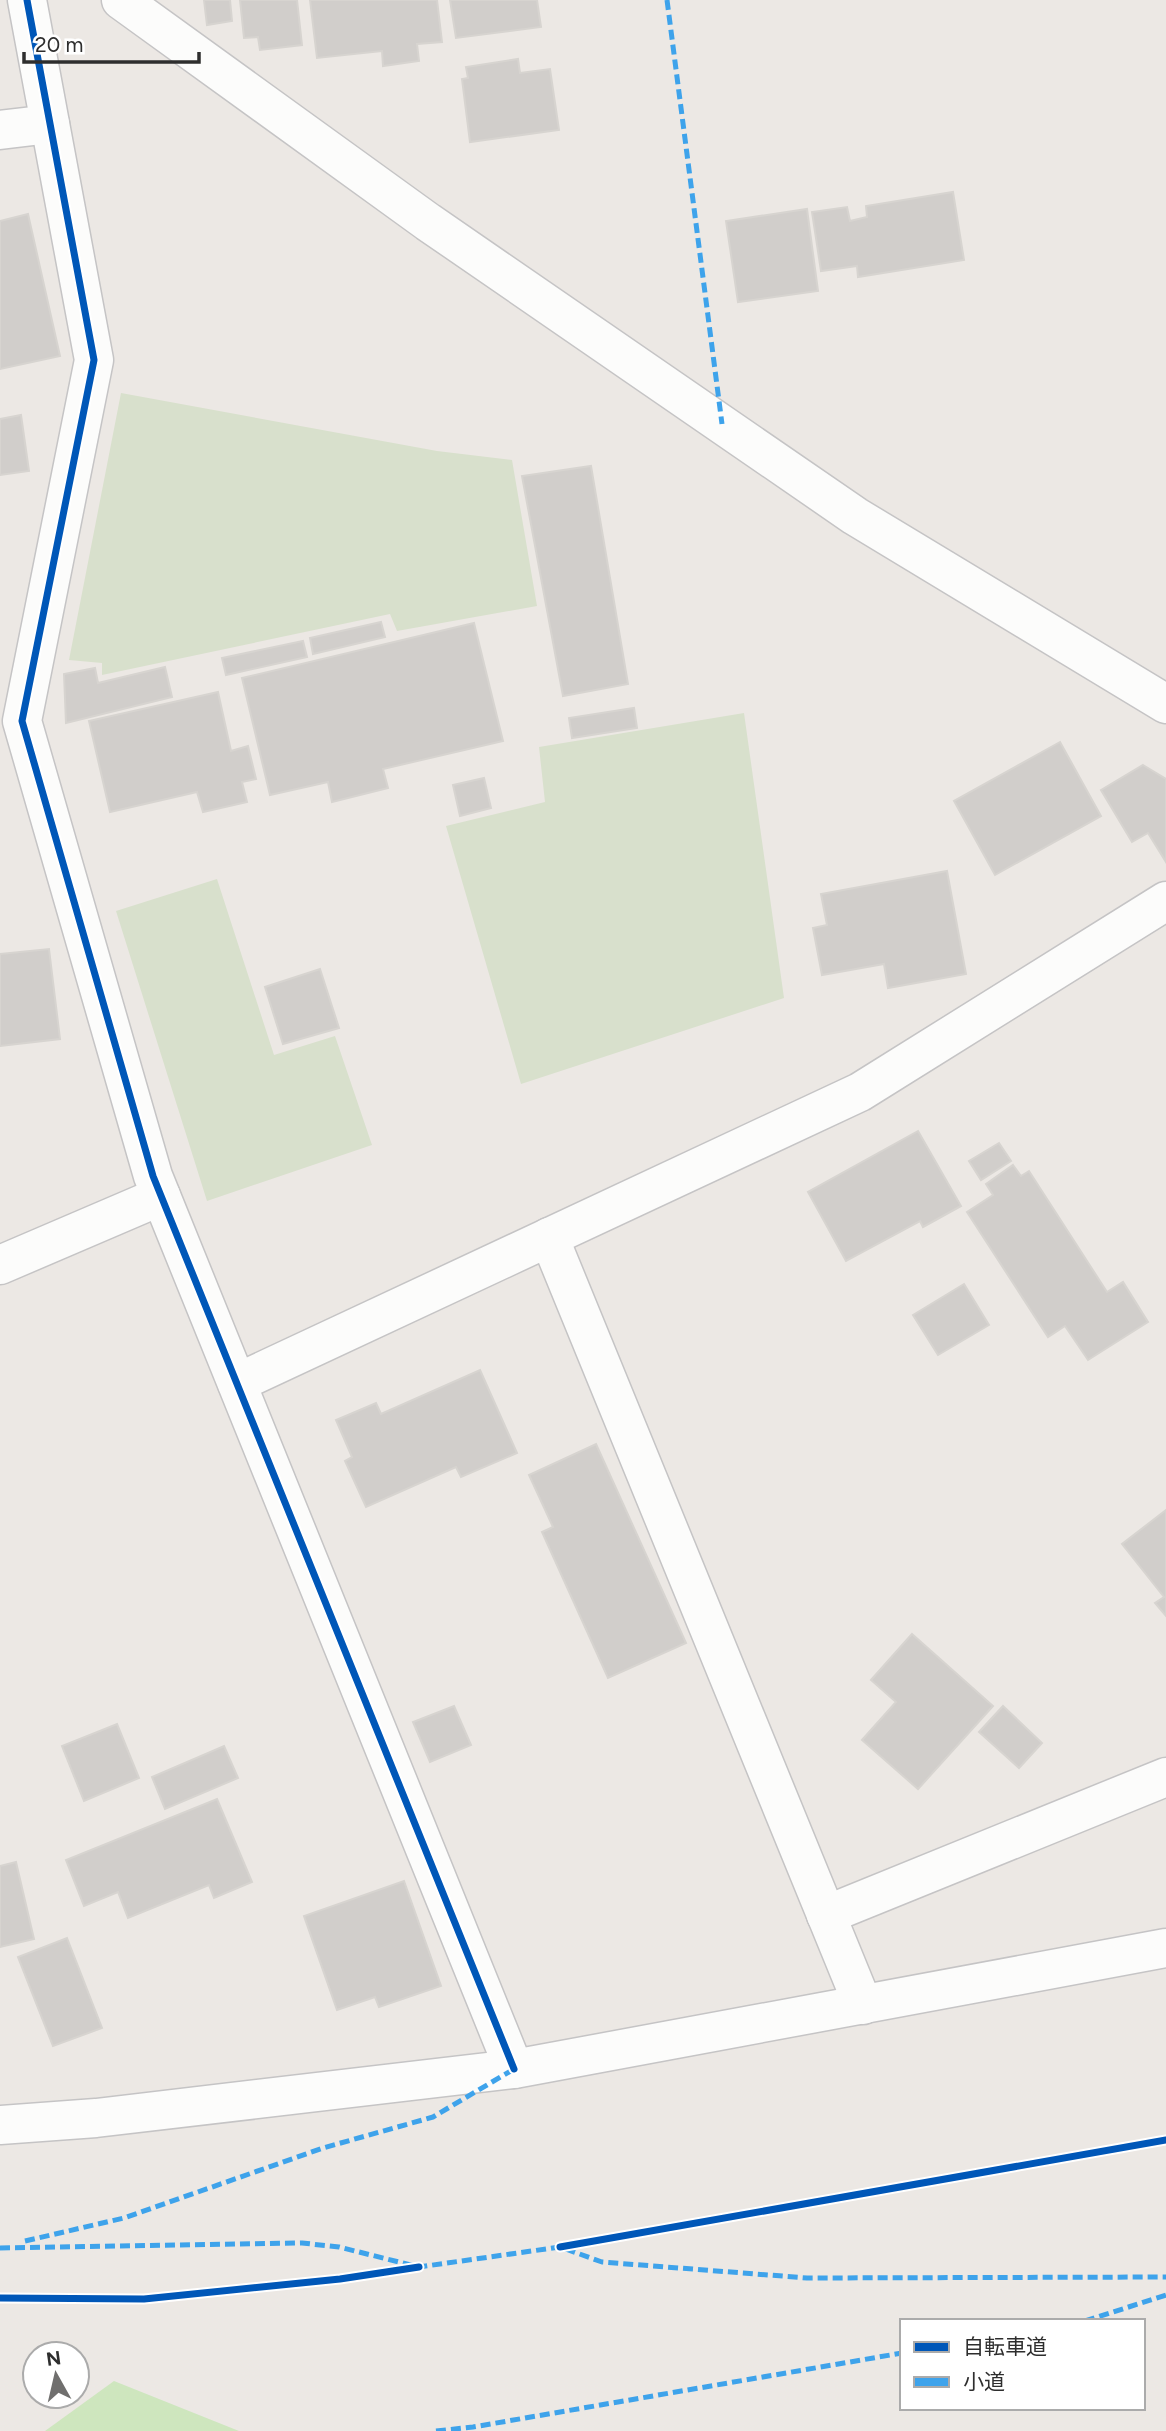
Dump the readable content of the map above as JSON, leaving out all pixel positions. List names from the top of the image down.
{
  "legend": ["自転車道", "小道"],
  "scale_bar": "20 m",
  "north": "top"
}
